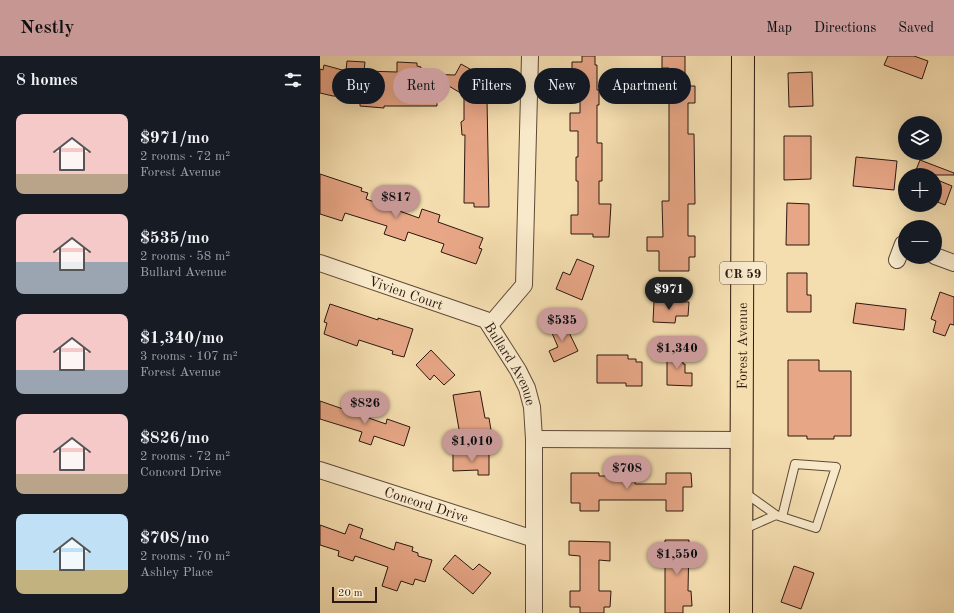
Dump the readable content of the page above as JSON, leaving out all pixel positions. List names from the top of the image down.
{
  "streets": {
    "main road": ["CR 59", "Forest Avenue"],
    "street": ["Vivien Court", "Bullard Avenue", "Concord Drive"]
  },
  "crossings": [
    ["Vivien Court", "Bullard Avenue"],
    ["Bullard Avenue", "Concord Drive"]
  ],
  "scale_bar": "20 m",
  "page": {
    "header": "Nestly",
    "nav": ["Map", "Directions", "Saved"],
    "heading": "8 homes",
    "chip": [
      "Buy",
      "Rent",
      "Filters",
      "New",
      "Apartment"
    ],
    "list": [
      {
        "name": "$971/mo",
        "note": "2 rooms · 72 m² · Forest Avenue"
      },
      {
        "name": "$535/mo",
        "note": "2 rooms · 58 m² · Bullard Avenue"
      },
      {
        "name": "$1,340/mo",
        "note": "3 rooms · 107 m² · Forest Avenue"
      },
      {
        "name": "$826/mo",
        "note": "2 rooms · 72 m² · Concord Drive"
      },
      {
        "name": "$708/mo",
        "note": "2 rooms · 70 m² · Ashley Place"
      }
    ],
    "map_buttons": ["+", "−"],
    "price": [
      "$817",
      "$971",
      "$535",
      "$1,340",
      "$826",
      "$1,010",
      "$708",
      "$1,550"
    ],
    "scale": "20 m"
  }
}
